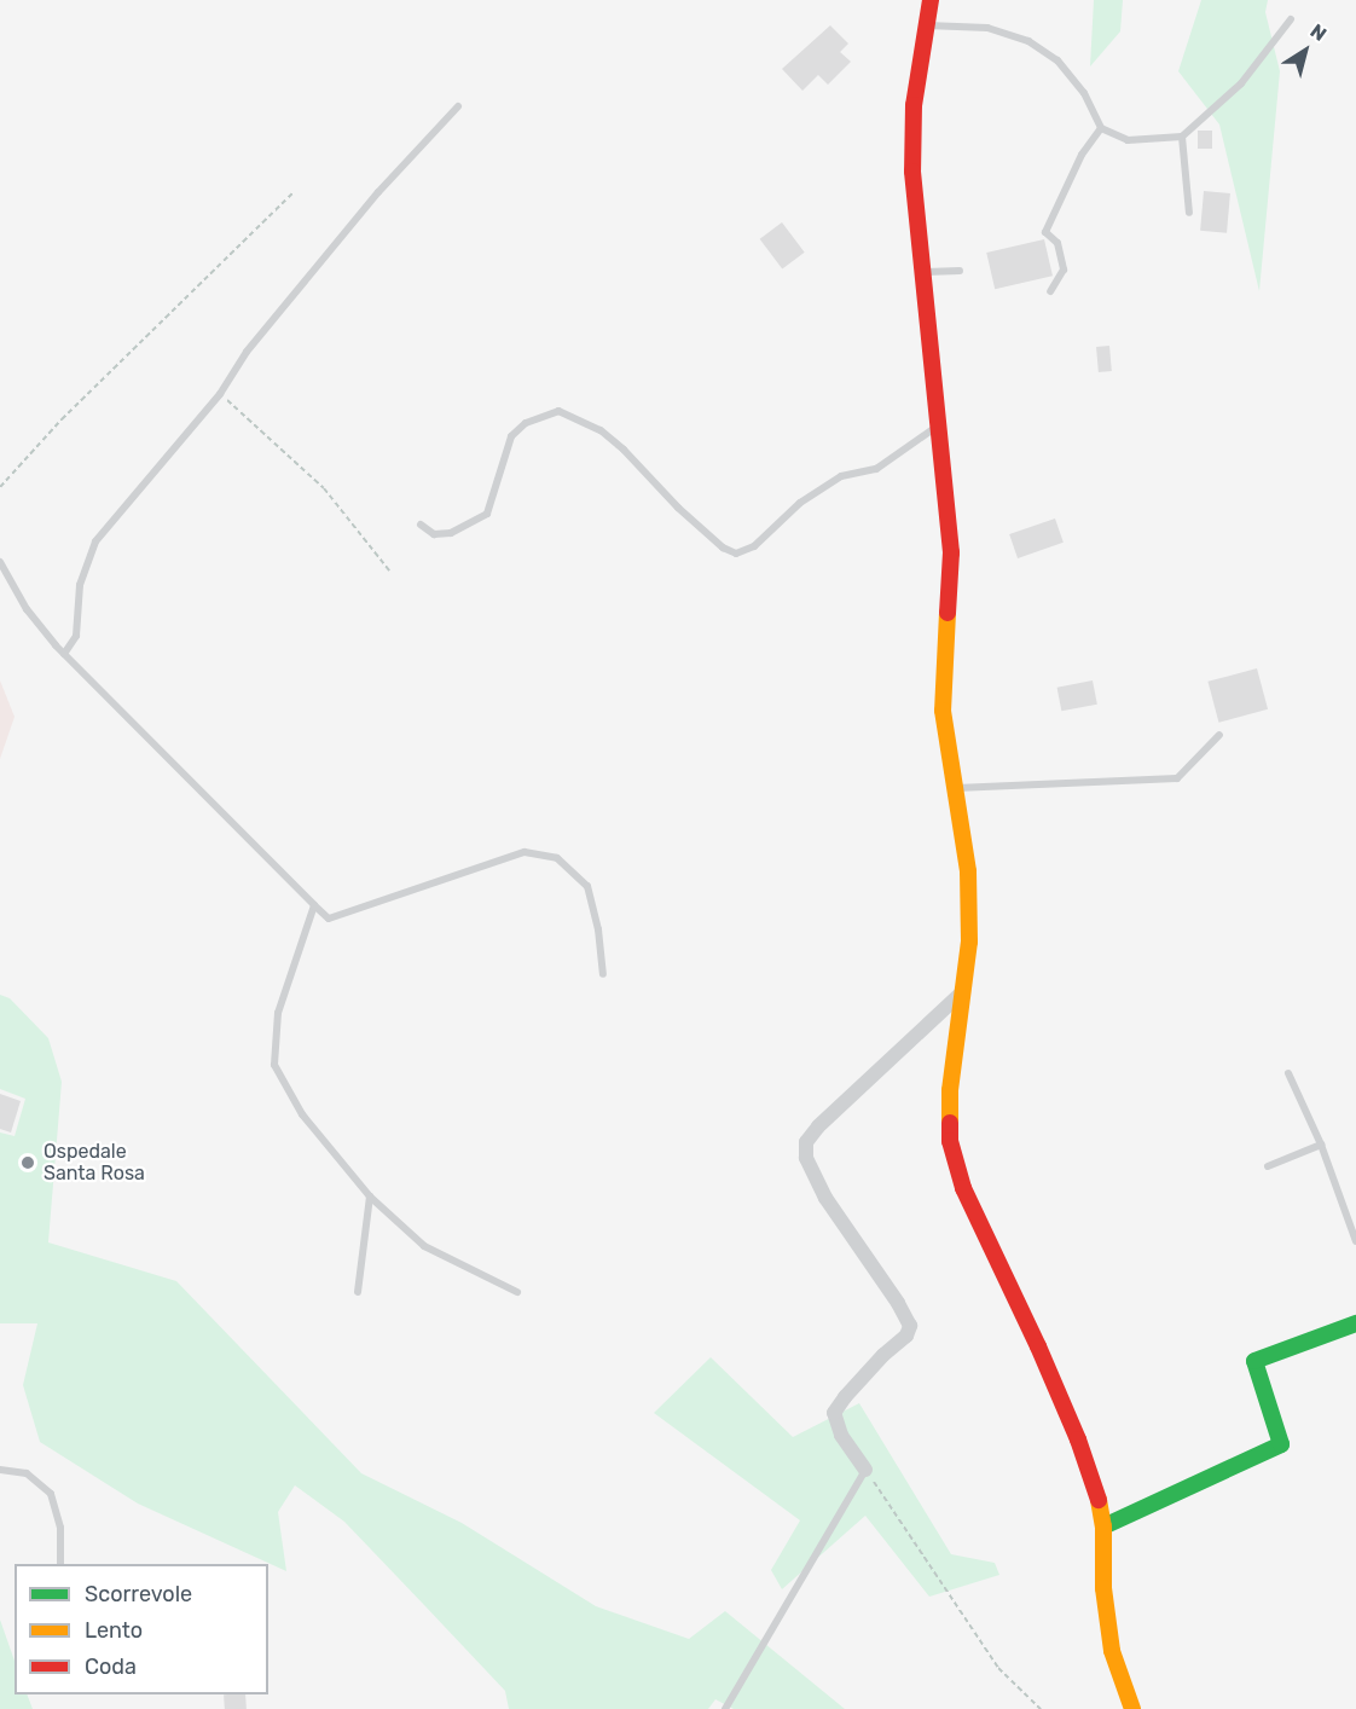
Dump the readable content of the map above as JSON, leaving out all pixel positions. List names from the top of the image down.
{
  "places": ["Ospedale Santa Rosa"],
  "legend": ["Scorrevole", "Lento", "Coda"],
  "north": "top right"
}
